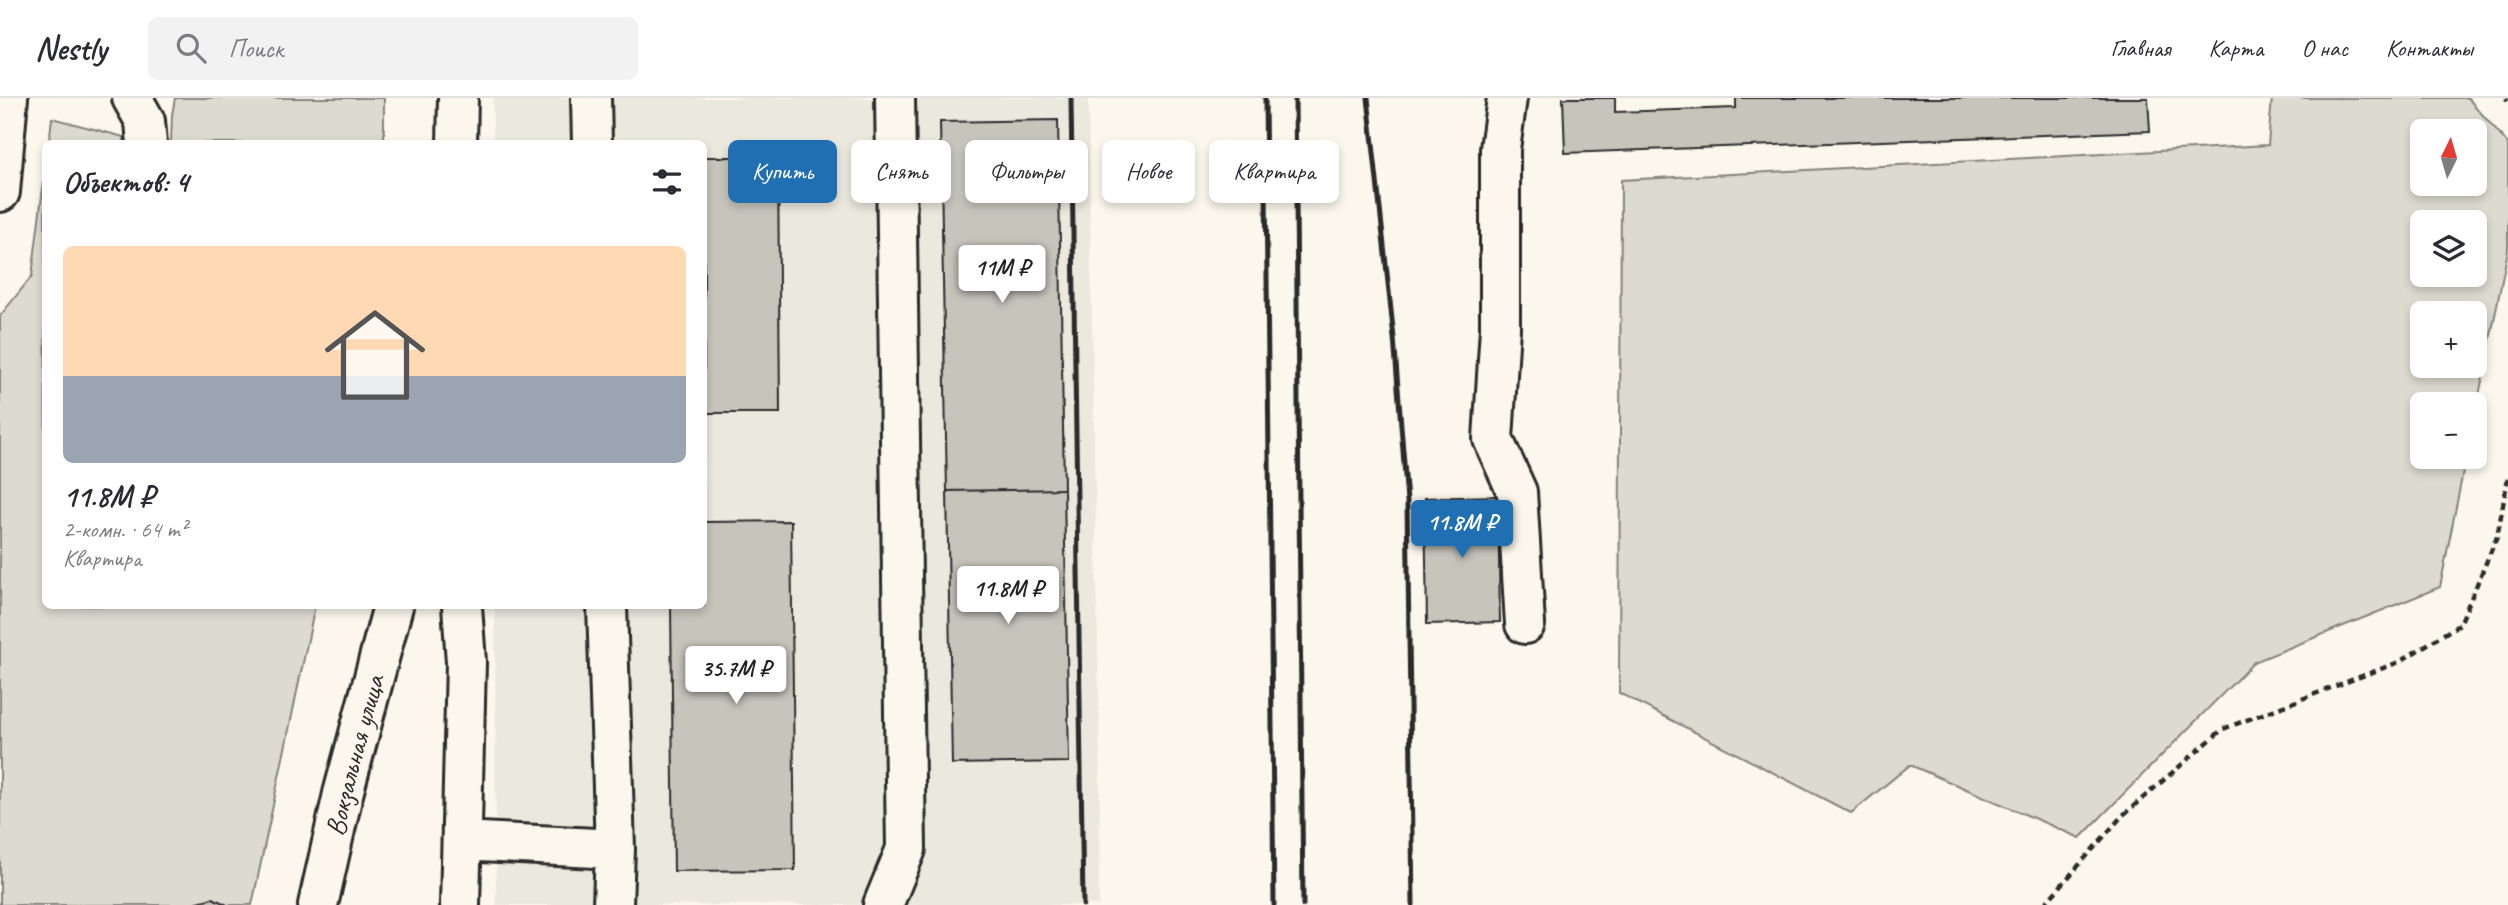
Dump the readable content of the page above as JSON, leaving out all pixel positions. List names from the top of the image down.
{
  "streets": {
    "main road": ["Вокзальная улица"]
  },
  "north": "top",
  "page": {
    "header": "Nestly",
    "search": "Поиск",
    "nav": [
      "Главная",
      "Карта",
      "О нас",
      "Контакты"
    ],
    "map_buttons": ["+", "−"],
    "chip": [
      "Купить",
      "Снять",
      "Фильтры",
      "Новое",
      "Квартира"
    ],
    "heading": "Объектов: 4",
    "list": [
      {
        "name": "11.8M ₽",
        "note": "2-комн. · 64 m² · Квартира"
      }
    ],
    "price": [
      "11M ₽",
      "11.8M ₽",
      "11.8M ₽",
      "35.7M ₽"
    ]
  }
}
